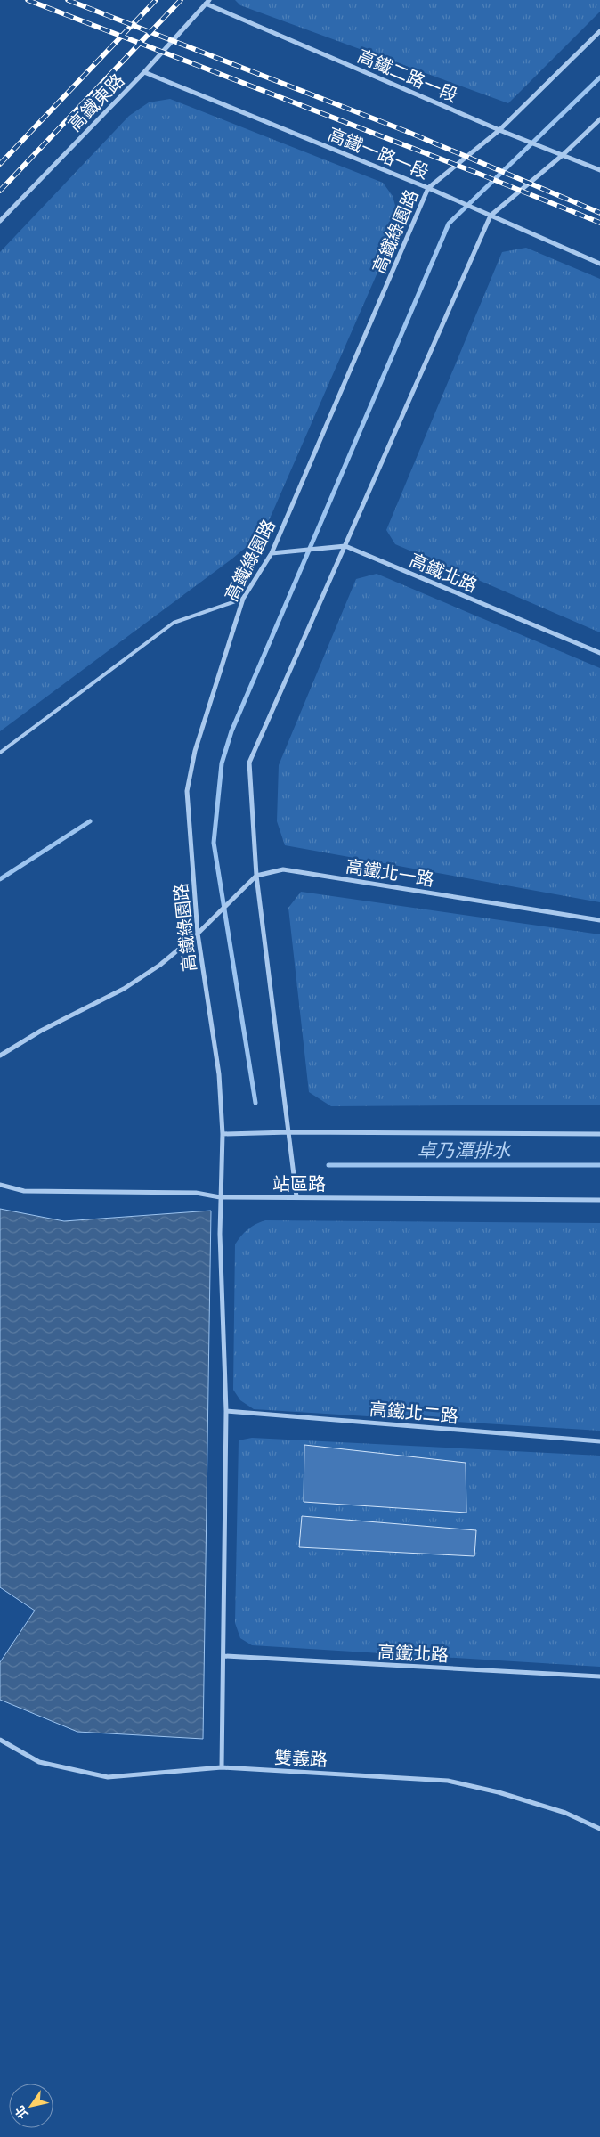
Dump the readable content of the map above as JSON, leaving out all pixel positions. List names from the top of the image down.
{
  "streets": {
    "street": [
      "高鐵二路一段",
      "高鐵東路",
      "高鐵一路一段",
      "高鐵綠園路",
      "高鐵北路",
      "高鐵北一路",
      "站區路",
      "高鐵北二路",
      "雙義路"
    ]
  },
  "crossings": [
    ["高鐵二路一段", "高鐵東路"],
    ["高鐵二路一段", "高鐵綠園路"],
    ["高鐵東路", "高鐵一路一段"],
    ["高鐵一路一段", "高鐵綠園路"],
    ["高鐵綠園路", "高鐵北路"],
    ["高鐵綠園路", "站區路"],
    ["高鐵綠園路", "高鐵北二路"],
    ["高鐵綠園路", "雙義路"]
  ],
  "water": ["卓乃潭排水"],
  "north": "bottom left"
}
